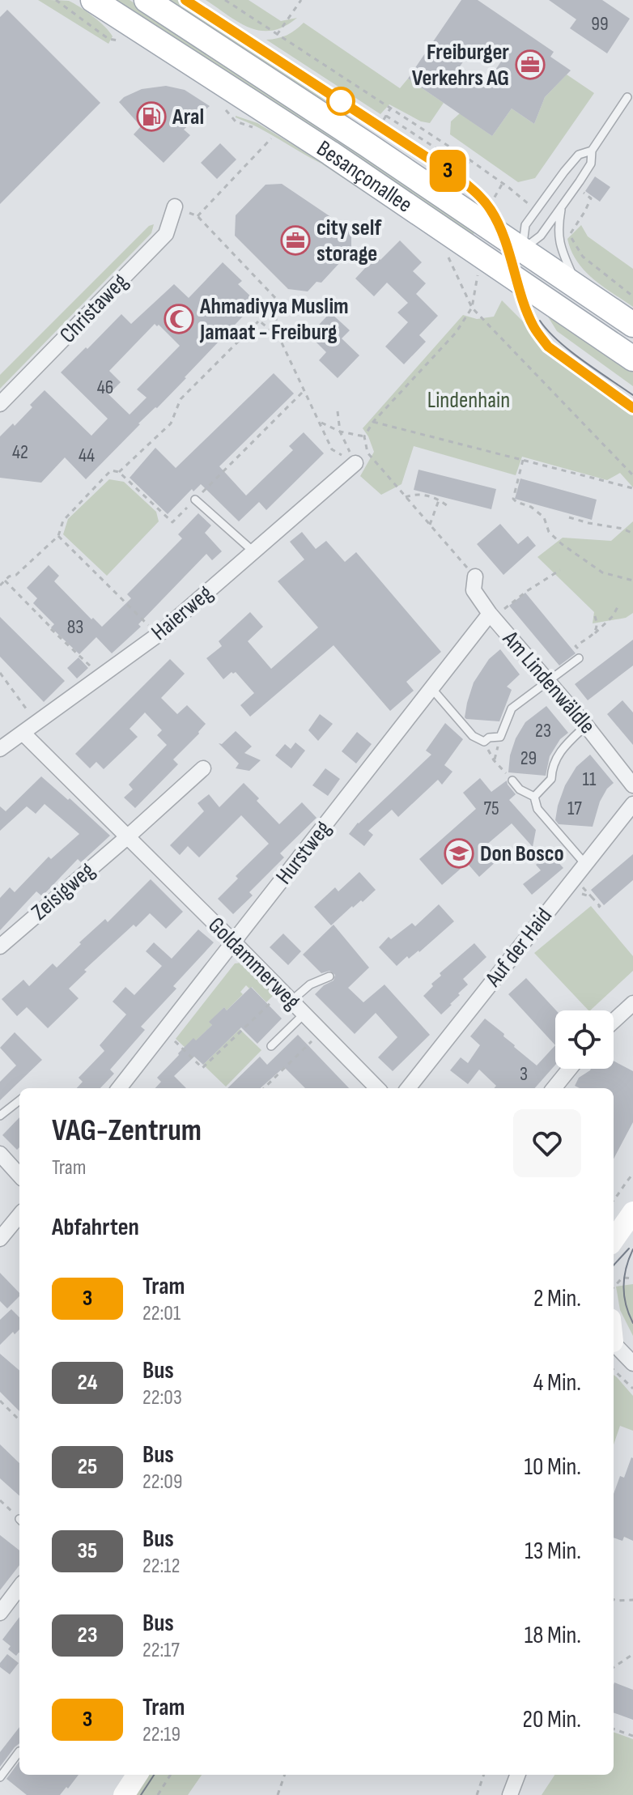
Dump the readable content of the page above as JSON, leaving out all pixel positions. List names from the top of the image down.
{
  "streets": {
    "main road": ["Besançonallee"],
    "street": [
      "Christaweg",
      "Haierweg",
      "Am Lindenwäldle",
      "Hurstweg",
      "Zeisigweg",
      "Auf der Haid",
      "Goldammerweg"
    ]
  },
  "crossings": [
    ["Haierweg", "Goldammerweg"],
    ["Am Lindenwäldle", "Hurstweg"],
    ["Hurstweg", "Goldammerweg"],
    ["Zeisigweg", "Goldammerweg"]
  ],
  "parks": ["Lindenhain"],
  "places": {
    "office": ["Freiburger Verkehrs AG", "city self storage"],
    "fuel station": ["Aral"],
    "mosque": ["Ahmadiyya Muslim Jamaat - Freiburg"],
    "school or university": ["Don Bosco"]
  },
  "lines": ["tram line 3"],
  "house_numbers": [
    "99",
    "46",
    "42",
    "44",
    "83",
    "23",
    "29",
    "11",
    "75",
    "17",
    "3"
  ],
  "page": {
    "on_map": "3",
    "heading": [
      ["VAG-Zentrum", "Tram"],
      "Abfahrten"
    ],
    "list": [
      {
        "mark": "3",
        "name": "Tram",
        "note": "22:01",
        "value": "2 Min."
      },
      {
        "mark": "24",
        "name": "Bus",
        "note": "22:03",
        "value": "4 Min."
      },
      {
        "mark": "25",
        "name": "Bus",
        "note": "22:09",
        "value": "10 Min."
      },
      {
        "mark": "35",
        "name": "Bus",
        "note": "22:12",
        "value": "13 Min."
      },
      {
        "mark": "23",
        "name": "Bus",
        "note": "22:17",
        "value": "18 Min."
      },
      {
        "mark": "3",
        "name": "Tram",
        "note": "22:19",
        "value": "20 Min."
      }
    ]
  }
}
